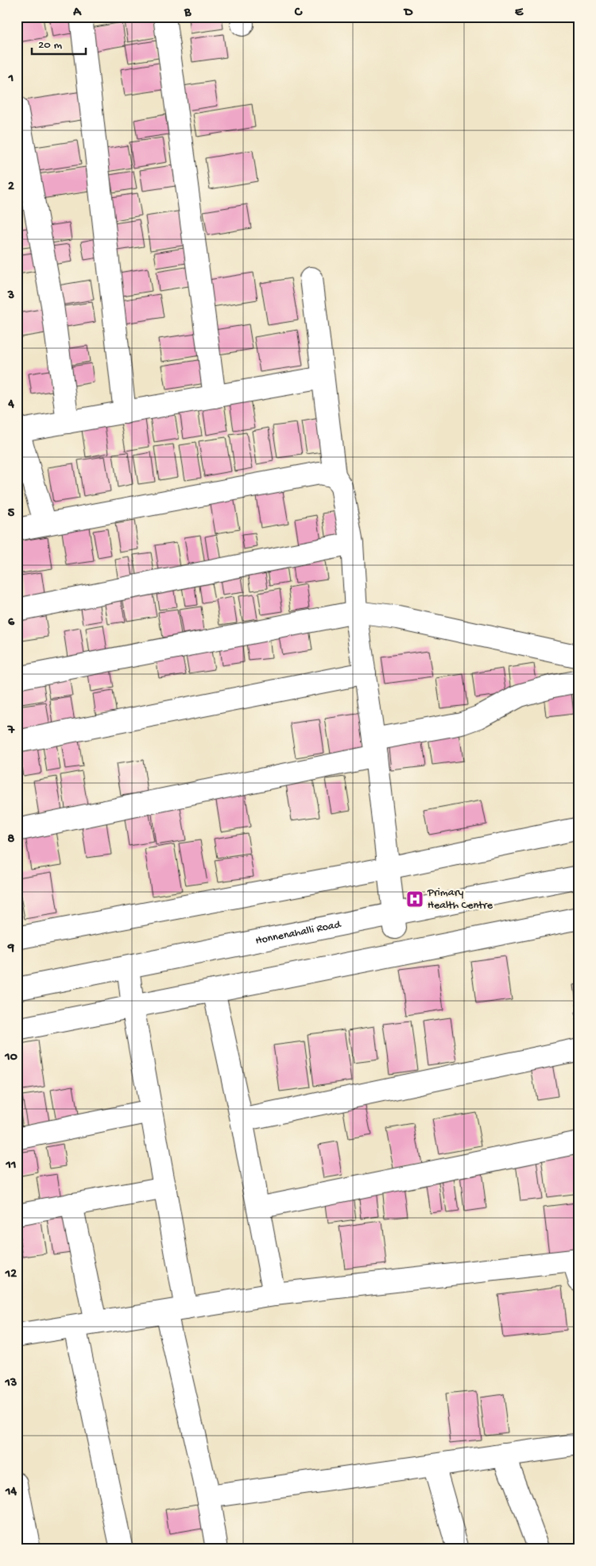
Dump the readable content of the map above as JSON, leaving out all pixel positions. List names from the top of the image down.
{
  "streets": {
    "street": ["Honnenahalli Road"]
  },
  "places": {
    "hospital": ["Primary Health Centre"]
  },
  "scale_bar": "20 m",
  "grid": {
    "columns": [
      "A",
      "B",
      "C",
      "D",
      "E"
    ],
    "rows": [
      "1",
      "2",
      "3",
      "4",
      "5",
      "6",
      "7",
      "8",
      "9",
      "10",
      "11",
      "12",
      "13",
      "14"
    ]
  }
}
